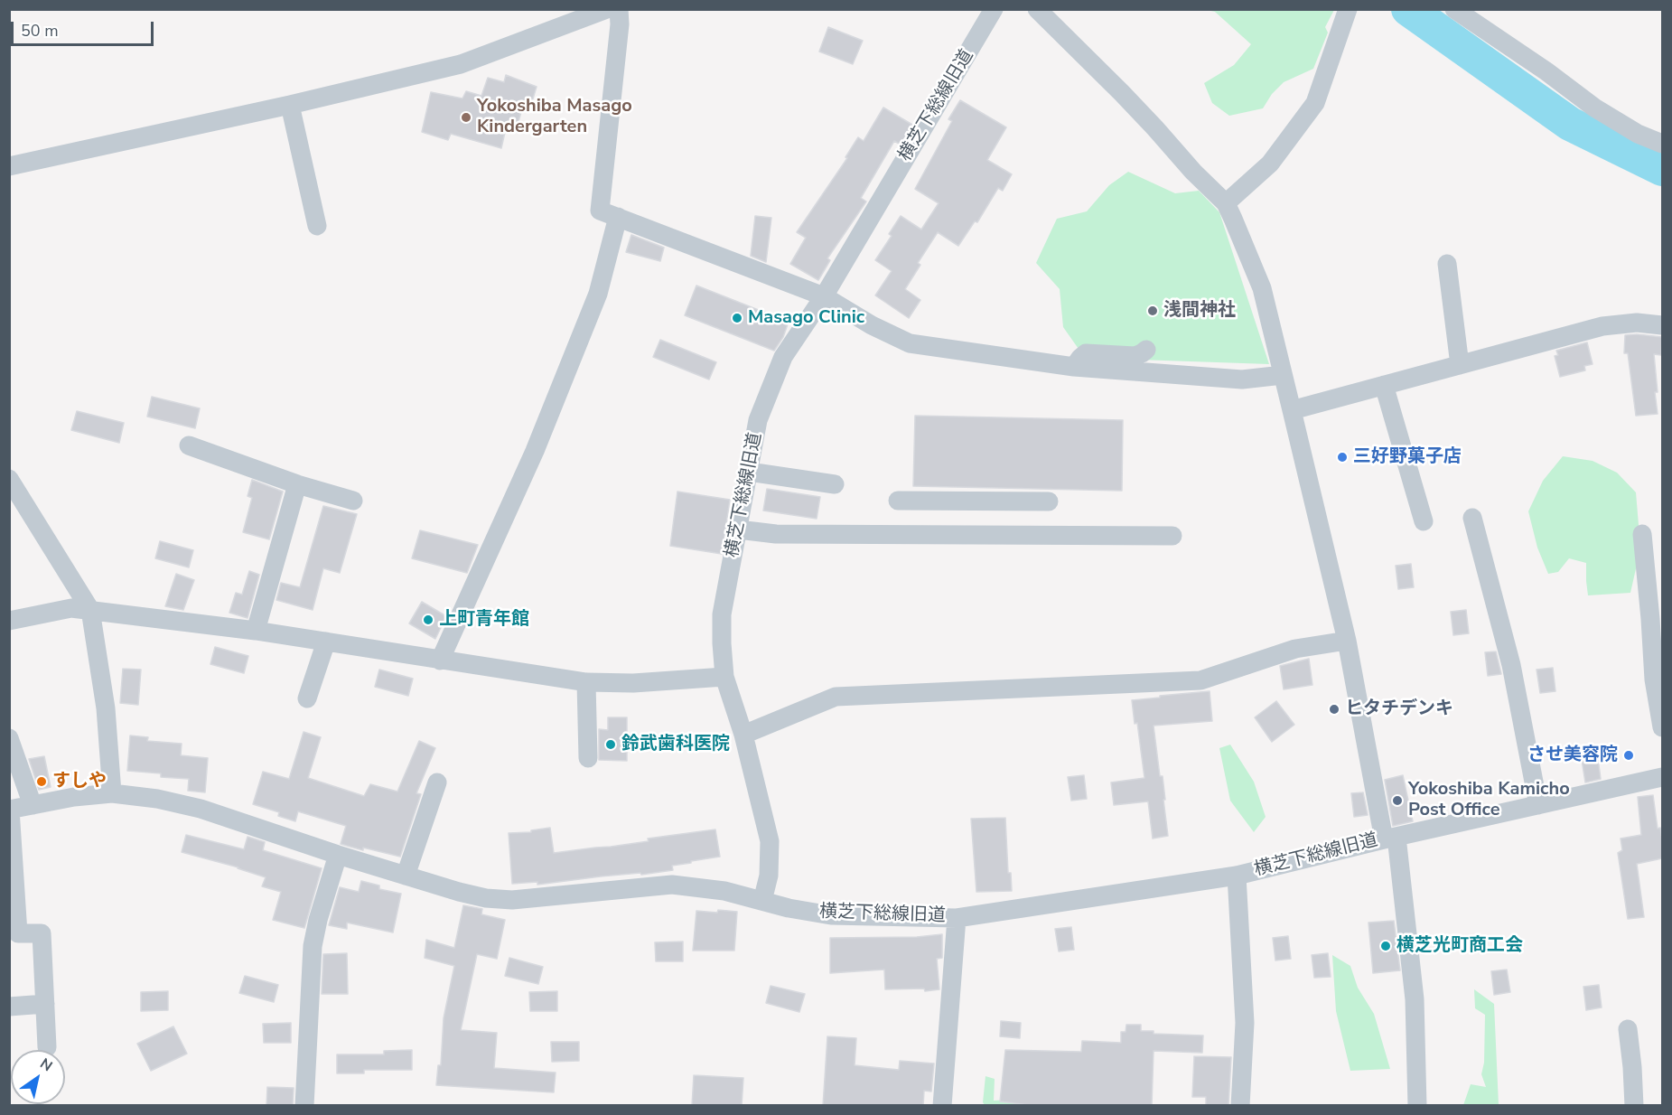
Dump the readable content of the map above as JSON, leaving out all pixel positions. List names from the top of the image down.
{
  "streets": {
    "street": ["横芝下総線旧道"]
  },
  "places": [
    "Yokoshiba Masago Kindergarten",
    "浅間神社",
    "Masago Clinic",
    "三好野菓子店",
    "上町青年館",
    "ヒタチデンキ",
    "鈴武歯科医院",
    "させ美容院",
    "すしや",
    "Yokoshiba Kamicho Post Office",
    "横芝光町商工会"
  ],
  "scale_bar": "50 m",
  "north": "top right"
}
